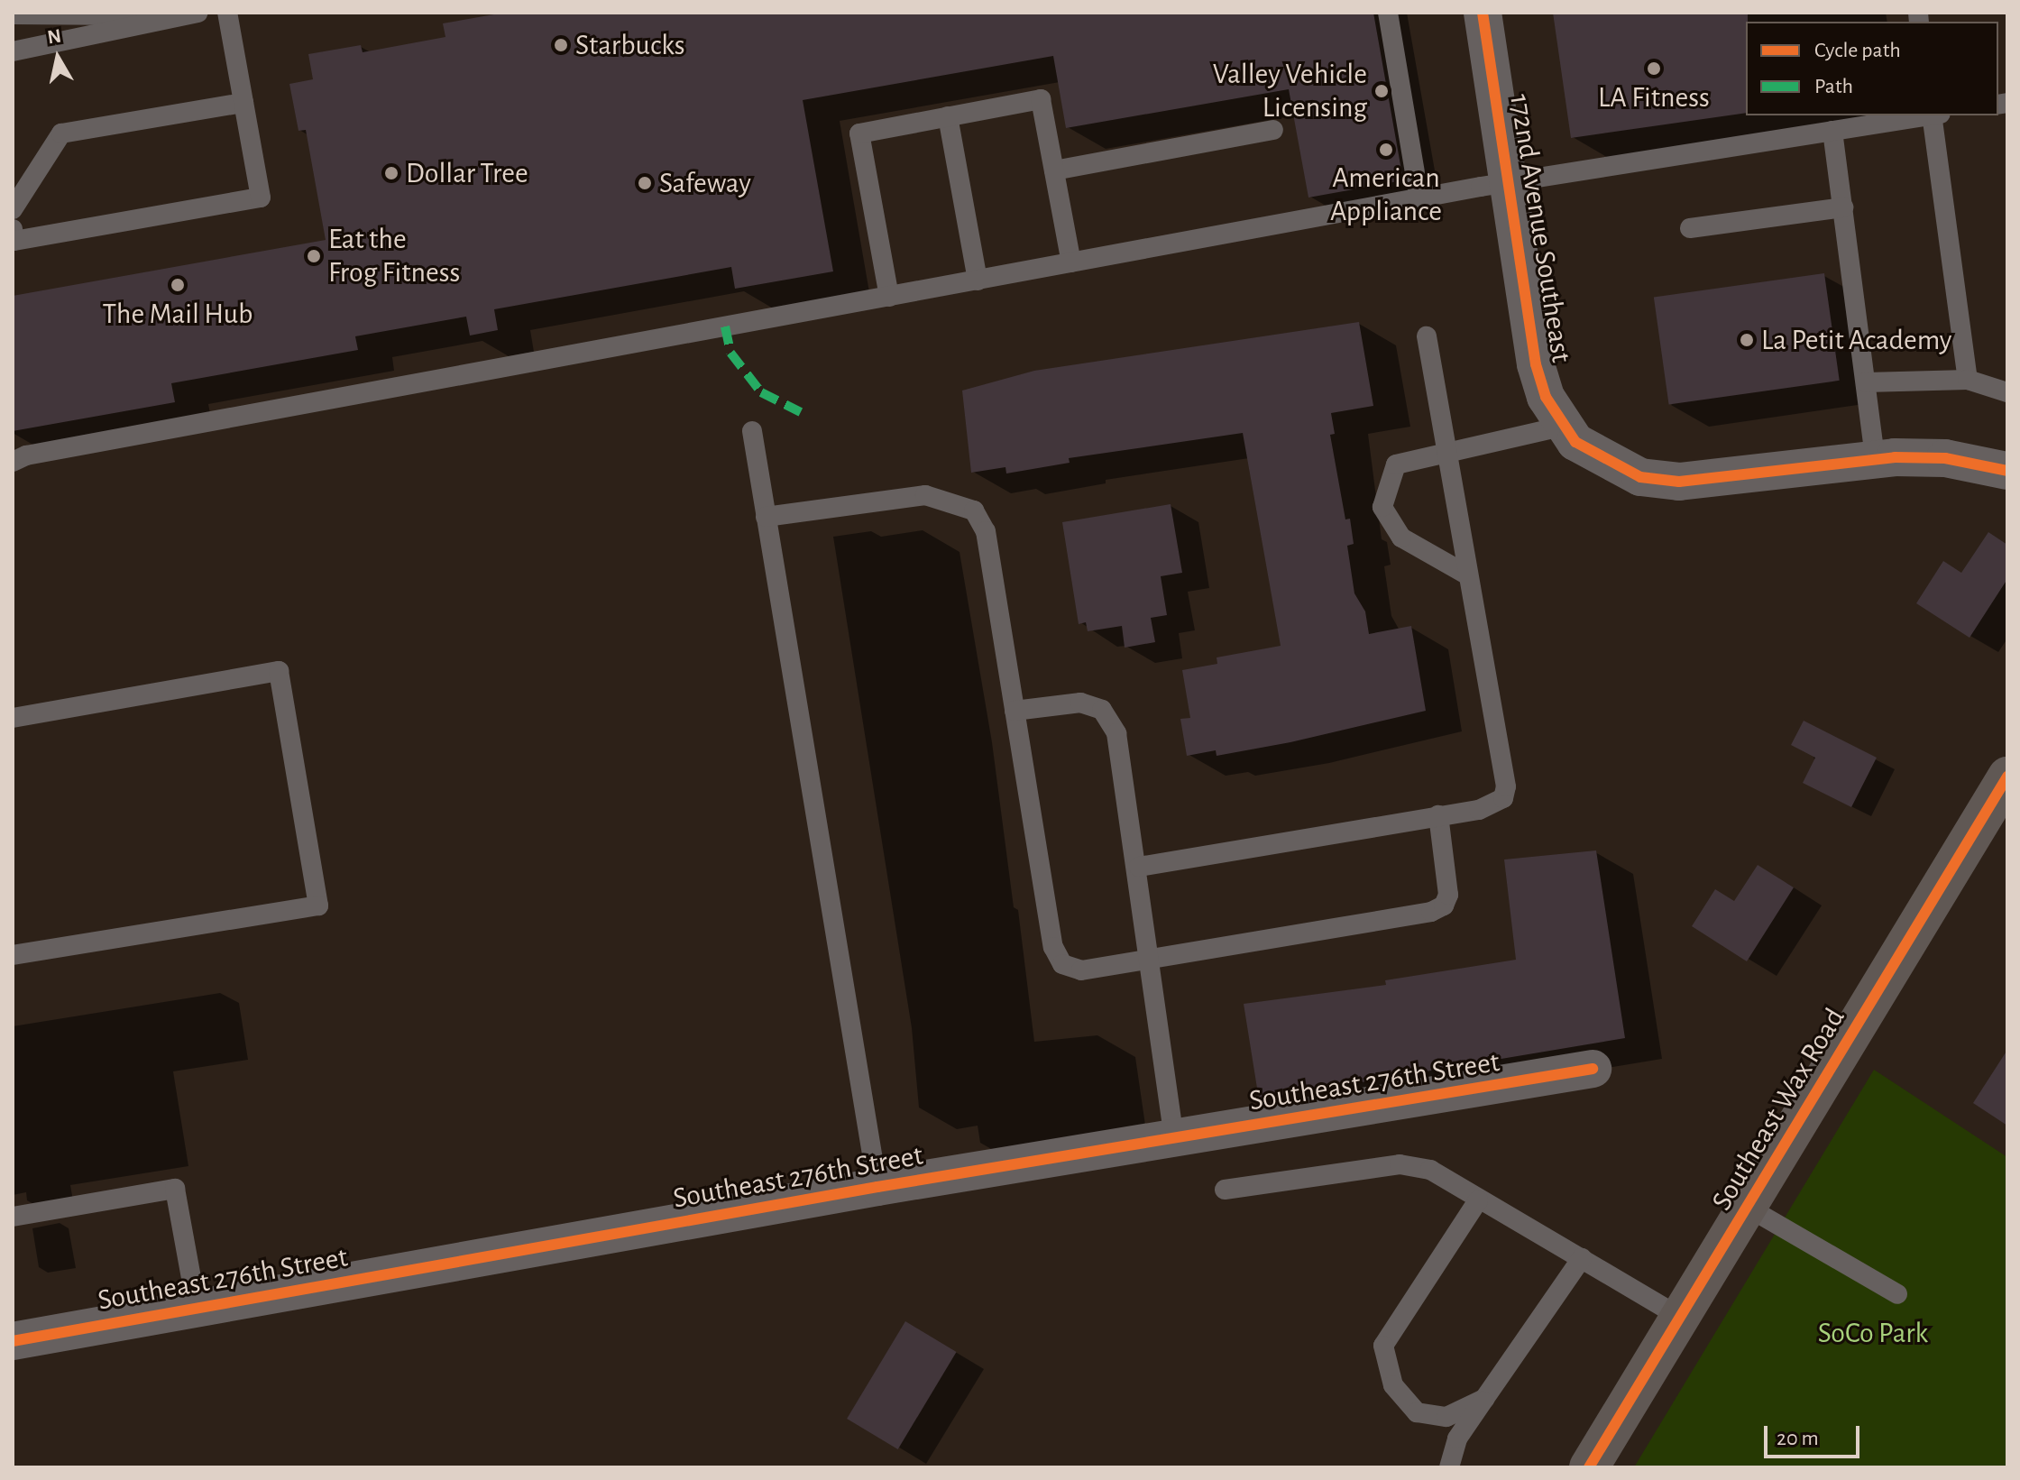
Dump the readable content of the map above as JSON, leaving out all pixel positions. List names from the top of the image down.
{
  "streets": {
    "street": ["172nd Avenue Southeast", "Southeast 276th Street", "Southeast Wax Road"]
  },
  "parks": ["SoCo Park"],
  "places": [
    "Starbucks",
    "LA Fitness",
    "Valley Vehicle Licensing",
    "American Appliance",
    "Dollar Tree",
    "Safeway",
    "Eat the Frog Fitness",
    "The Mail Hub",
    "La Petit Academy"
  ],
  "legend": ["Cycle path", "Path"],
  "scale_bar": "20 m",
  "north": "top"
}
